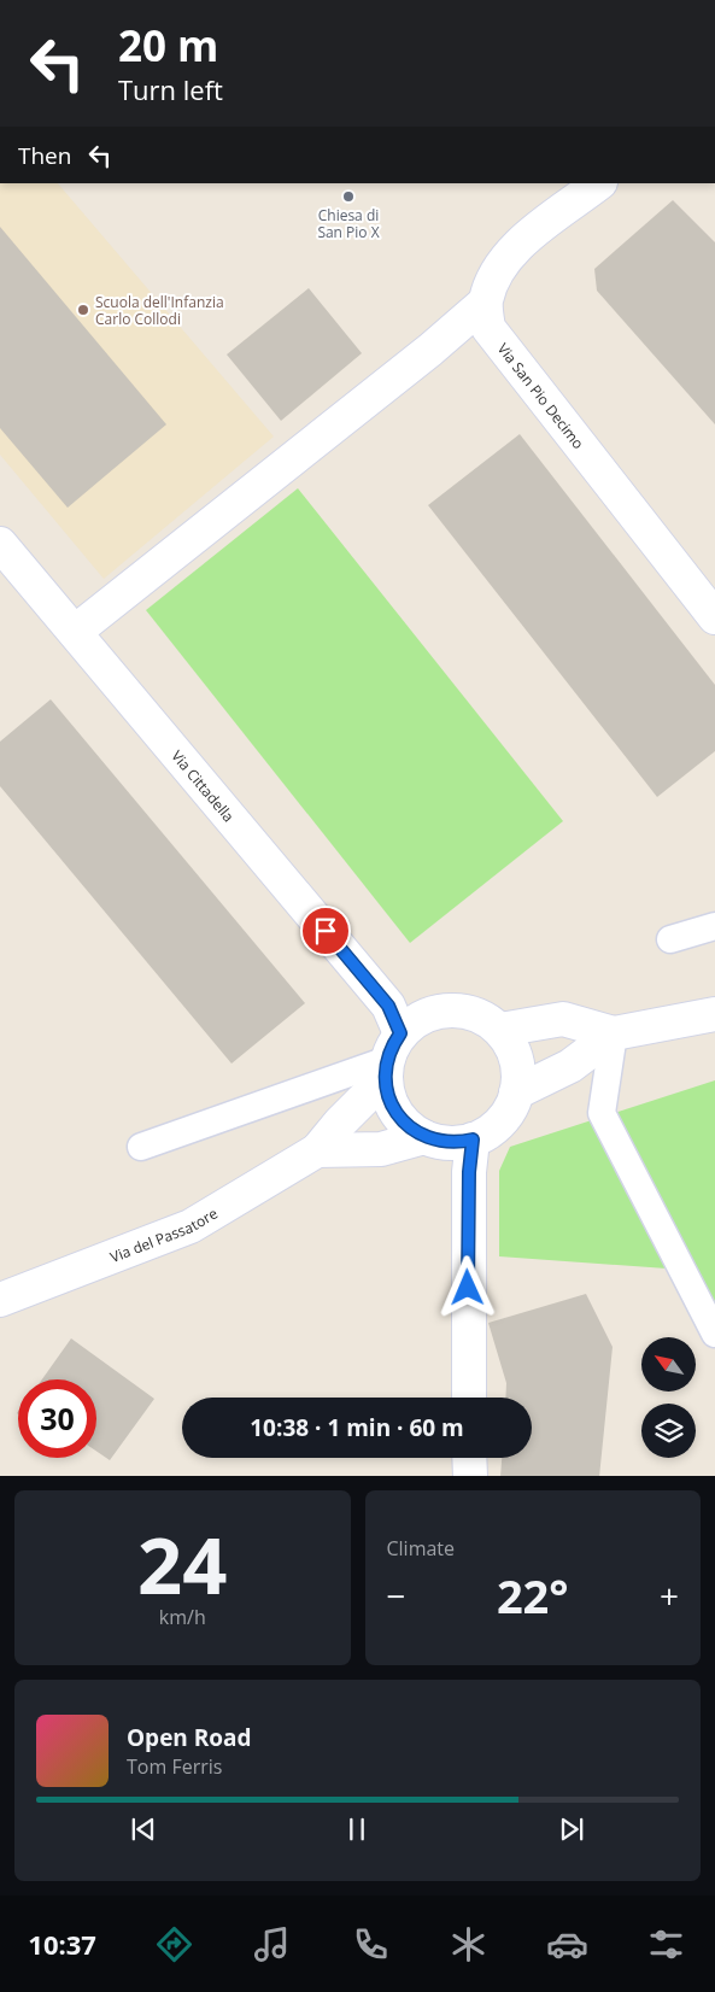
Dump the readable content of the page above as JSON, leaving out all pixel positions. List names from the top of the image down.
{
  "streets": {
    "street": ["Via San Pio Decimo", "Via Cittadella", "Via del Passatore"]
  },
  "crossings": [
    ["Via Cittadella", "Via del Passatore"]
  ],
  "places": ["Chiesa di San Pio X", "Scuola dell'Infanzia Carlo Collodi"],
  "north": "top left",
  "page": {
    "turn": ["20 m", "Turn left"],
    "then": "Then",
    "limit": "30",
    "trip": "10:38 · 1 min · 60 m",
    "tile": [
      ["24", "km/h"],
      "Climate"
    ],
    "heat": ["−", "22°", "+"],
    "song": ["Open Road", "Tom Ferris"],
    "tabs": "10:37"
  }
}
